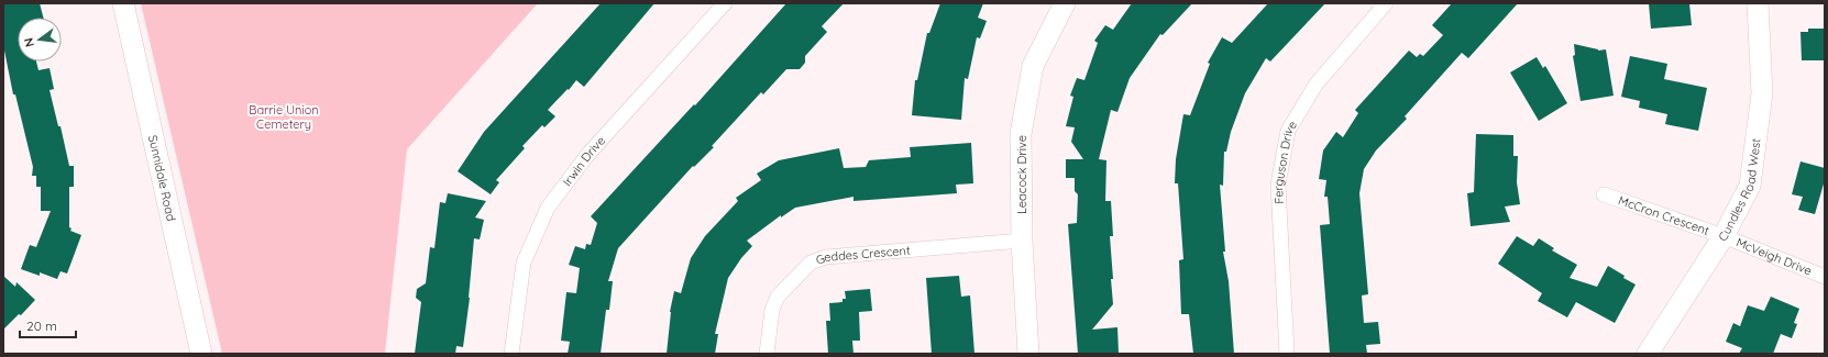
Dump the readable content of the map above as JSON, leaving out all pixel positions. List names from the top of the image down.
{
  "streets": {
    "street": [
      "Irwin Drive",
      "Ferguson Drive",
      "Leacock Drive",
      "Sunnidale Road",
      "Cundles Road West",
      "McCron Crescent",
      "Geddes Crescent",
      "McVeigh Drive"
    ]
  },
  "crossings": [
    ["Leacock Drive", "Geddes Crescent"],
    ["Cundles Road West", "McCron Crescent"],
    ["Cundles Road West", "McVeigh Drive"],
    ["McCron Crescent", "McVeigh Drive"]
  ],
  "parks": ["Barrie Union Cemetery"],
  "scale_bar": "20 m",
  "north": "left"
}
